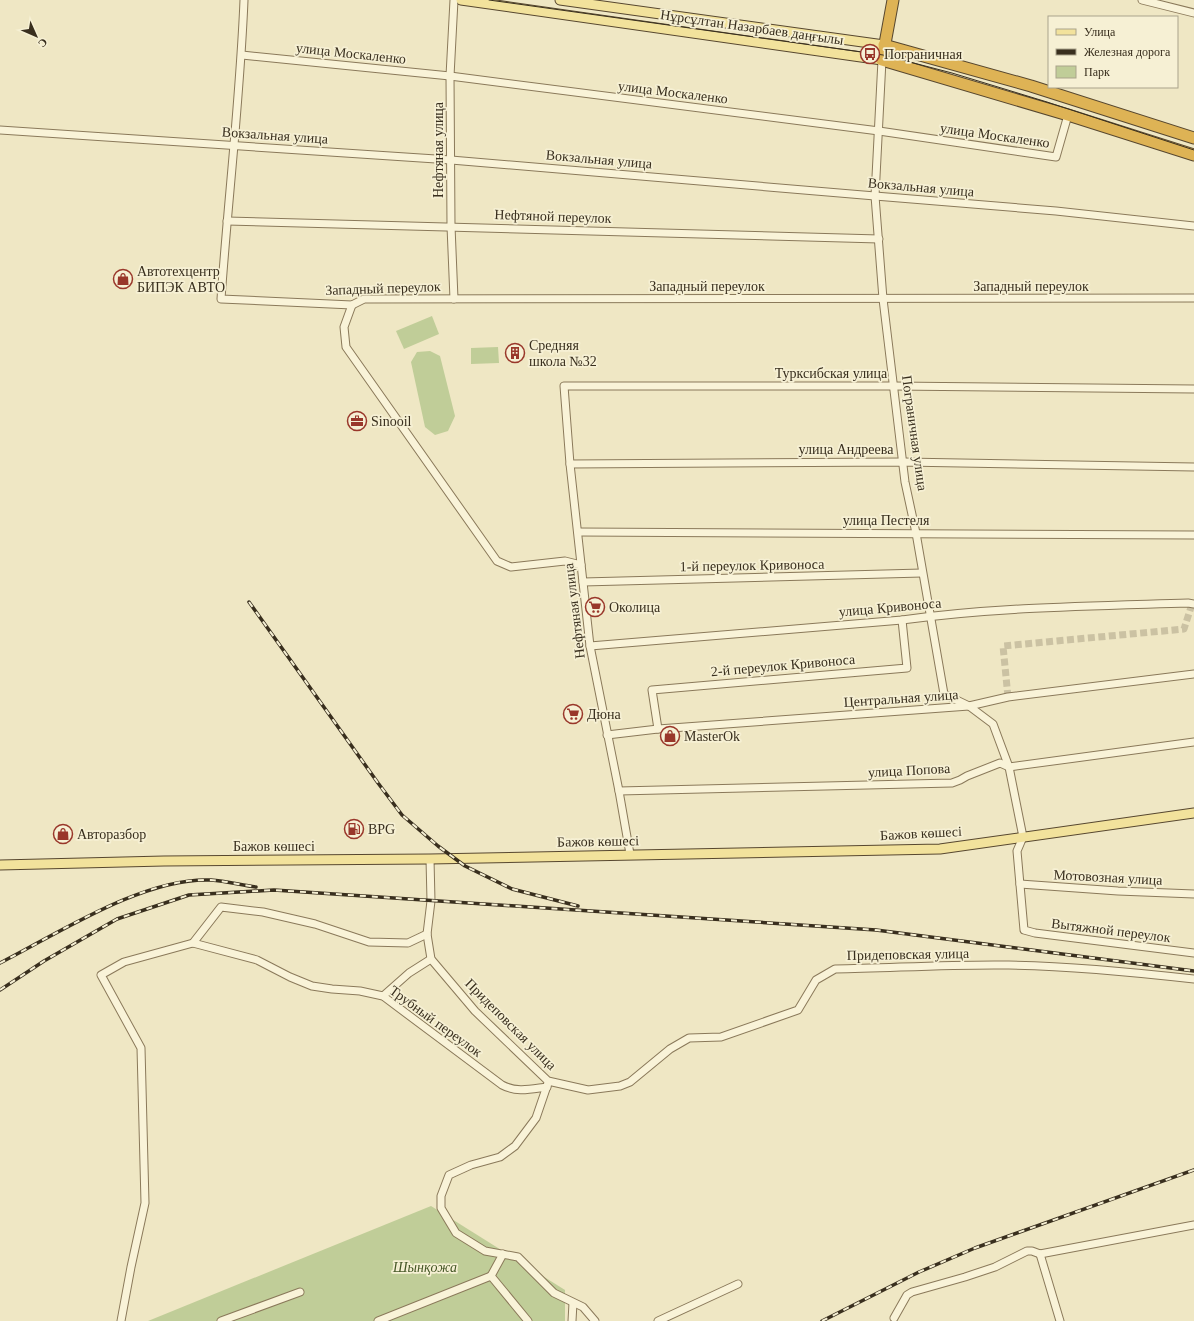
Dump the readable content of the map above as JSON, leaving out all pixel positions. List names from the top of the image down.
{
  "streets": {
    "highway": ["Нұрсұлтан Назарбаев даңғылы", "Пограничная улица"],
    "main road": ["Бажов көшесі"],
    "street": [
      "улица Москаленко",
      "Вокзальная улица",
      "Нефтяная улица",
      "Нефтяной переулок",
      "Западный переулок",
      "Турксибская улица",
      "улица Андреева",
      "улица Пестеля",
      "1-й переулок Кривоноса",
      "улица Кривоноса",
      "2-й переулок Кривоноса",
      "Центральная улица",
      "улица Попова",
      "Мотовозная улица",
      "Вытяжной переулок",
      "Придеповская улица",
      "Трубный переулок"
    ]
  },
  "crossings": [
    ["Нұрсұлтан Назарбаев даңғылы", "улица Москаленко"],
    ["Нұрсұлтан Назарбаев даңғылы", "Пограничная улица"],
    ["улица Москаленко", "Нефтяная улица"],
    ["улица Москаленко", "Пограничная улица"],
    ["Вокзальная улица", "Нефтяная улица"],
    ["Вокзальная улица", "Пограничная улица"],
    ["Нефтяная улица", "Нефтяной переулок"],
    ["Нефтяная улица", "Западный переулок"],
    ["Нефтяная улица", "Турксибская улица"],
    ["Нефтяная улица", "улица Андреева"],
    ["Нефтяная улица", "улица Пестеля"],
    ["Нефтяная улица", "1-й переулок Кривоноса"],
    ["Нефтяная улица", "улица Кривоноса"],
    ["Нефтяная улица", "Центральная улица"],
    ["Нефтяная улица", "улица Попова"],
    ["Нефтяная улица", "Бажов көшесі"],
    ["Нефтяной переулок", "Западный переулок"],
    ["Нефтяной переулок", "Пограничная улица"],
    ["Западный переулок", "Пограничная улица"],
    ["Турксибская улица", "Пограничная улица"],
    ["Пограничная улица", "улица Андреева"],
    ["Пограничная улица", "улица Пестеля"],
    ["Пограничная улица", "1-й переулок Кривоноса"],
    ["Пограничная улица", "улица Кривоноса"],
    ["Пограничная улица", "Центральная улица"],
    ["Пограничная улица", "улица Попова"],
    ["Пограничная улица", "Бажов көшесі"],
    ["улица Кривоноса", "2-й переулок Кривоноса"],
    ["2-й переулок Кривоноса", "Центральная улица"],
    ["Мотовозная улица", "Вытяжной переулок"],
    ["Придеповская улица", "Трубный переулок"]
  ],
  "parks": ["Шынқожа"],
  "places": {
    "bus stop": ["Пограничная"],
    "shop": ["Автотехцентр БИПЭК АВТО", "MasterOk", "Авторазбор"],
    "building": ["Средняя школа №32"],
    "office": ["Sinooil"],
    "supermarket": ["Околица", "Дюна"],
    "fuel station": ["BPG"]
  },
  "legend": ["Улица", "Железная дорога", "Парк"],
  "north": "bottom right"
}
